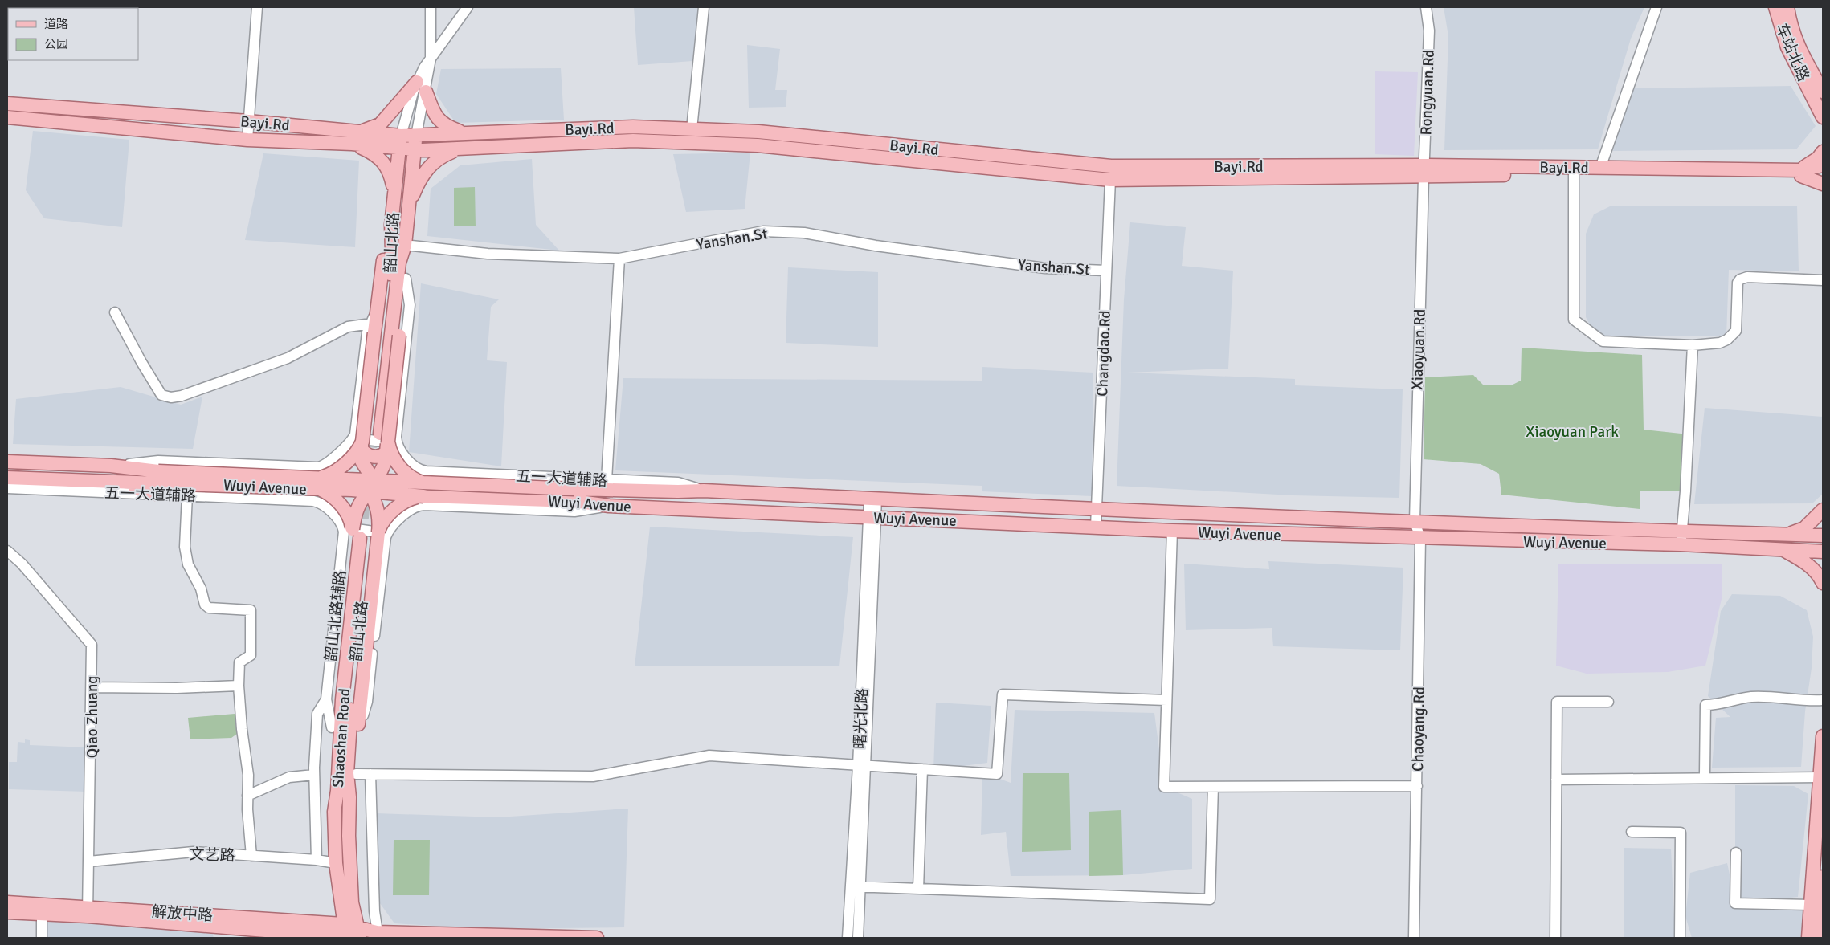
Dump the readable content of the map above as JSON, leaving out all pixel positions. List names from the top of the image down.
{
  "streets": {
    "main road": [
      "车站北路",
      "Bayi.Rd",
      "韶山北路",
      "Wuyi Avenue",
      "Shaoshan Road",
      "解放中路"
    ],
    "street": [
      "Rongyuan.Rd",
      "Yanshan.St",
      "Xiaoyuan.Rd",
      "Changdao.Rd",
      "五一大道辅路",
      "Qiao Zhuang",
      "曙光北路",
      "Chaoyang.Rd",
      "文艺路"
    ]
  },
  "crossings": [
    ["Rongyuan.Rd", "Bayi.Rd"],
    ["Rongyuan.Rd", "Xiaoyuan.Rd"],
    ["Bayi.Rd", "韶山北路"],
    ["Bayi.Rd", "Xiaoyuan.Rd"],
    ["Bayi.Rd", "Changdao.Rd"],
    ["Yanshan.St", "韶山北路"],
    ["Yanshan.St", "Changdao.Rd"],
    ["韶山北路", "Shaoshan Road"],
    ["Xiaoyuan.Rd", "Wuyi Avenue"],
    ["Xiaoyuan.Rd", "Chaoyang.Rd"],
    ["Changdao.Rd", "Wuyi Avenue"],
    ["五一大道辅路", "Wuyi Avenue"],
    ["Wuyi Avenue", "曙光北路"],
    ["Wuyi Avenue", "Chaoyang.Rd"],
    ["Qiao Zhuang", "文艺路"],
    ["Qiao Zhuang", "解放中路"],
    ["Shaoshan Road", "文艺路"],
    ["Shaoshan Road", "解放中路"]
  ],
  "parks": ["Xiaoyuan Park"],
  "legend": ["道路", "公园"]
}
